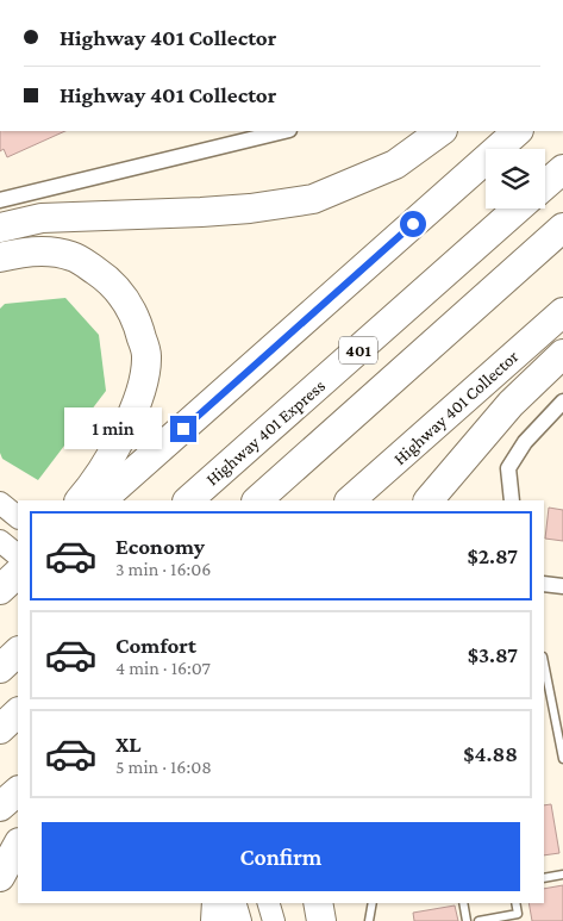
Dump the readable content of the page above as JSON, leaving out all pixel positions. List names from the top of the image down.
{
  "streets": {
    "highway": ["401", "Highway 401 Collector", "Highway 401 Express"]
  },
  "page": {
    "banner": ["Highway 401 Collector", "Highway 401 Collector"],
    "bubble": "1 min",
    "list": [
      {
        "name": "Economy",
        "note": "3 min · 16:06",
        "value": "$2.87"
      },
      {
        "name": "Comfort",
        "note": "4 min · 16:07",
        "value": "$3.87"
      },
      {
        "name": "XL",
        "note": "5 min · 16:08",
        "value": "$4.88"
      }
    ],
    "buttons": "Confirm"
  }
}
